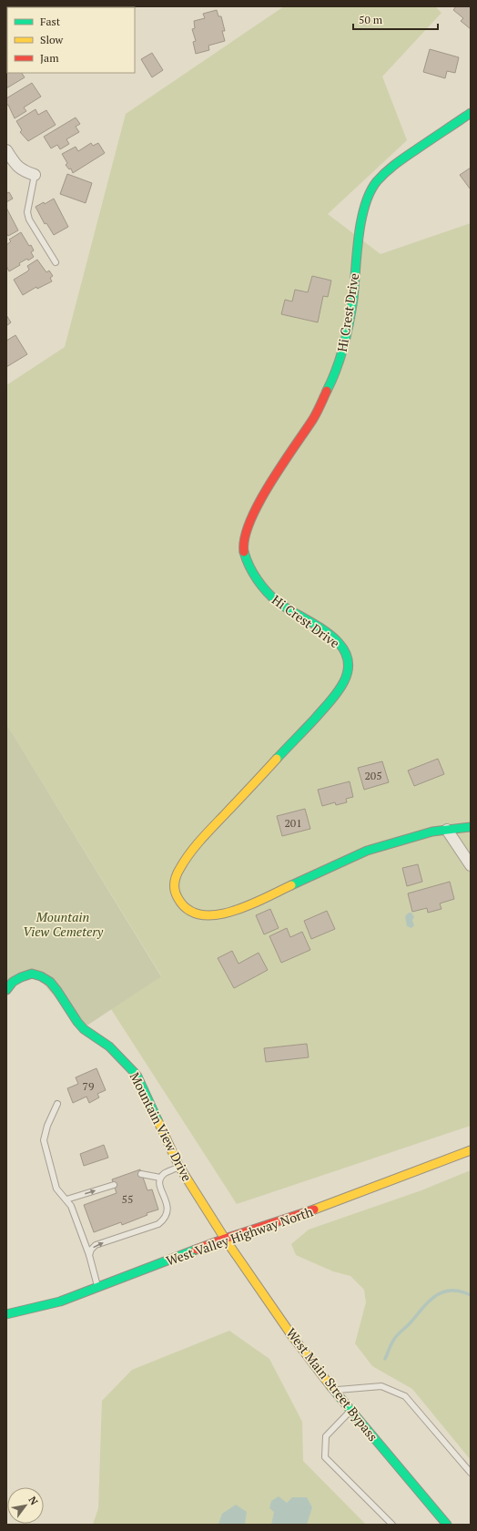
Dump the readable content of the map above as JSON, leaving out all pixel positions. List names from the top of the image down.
{
  "streets": {
    "street": [
      "Hi Crest Drive",
      "Mountain View Drive",
      "West Valley Highway North",
      "West Main Street Bypass"
    ]
  },
  "crossings": [
    ["Mountain View Drive", "West Valley Highway North"],
    ["Mountain View Drive", "West Main Street Bypass"],
    ["West Valley Highway North", "West Main Street Bypass"]
  ],
  "parks": ["Mountain View Cemetery"],
  "house_numbers": [
    "205",
    "201",
    "79",
    "55"
  ],
  "legend": ["Fast", "Slow", "Jam"],
  "scale_bar": "50 m",
  "north": "top right"
}
